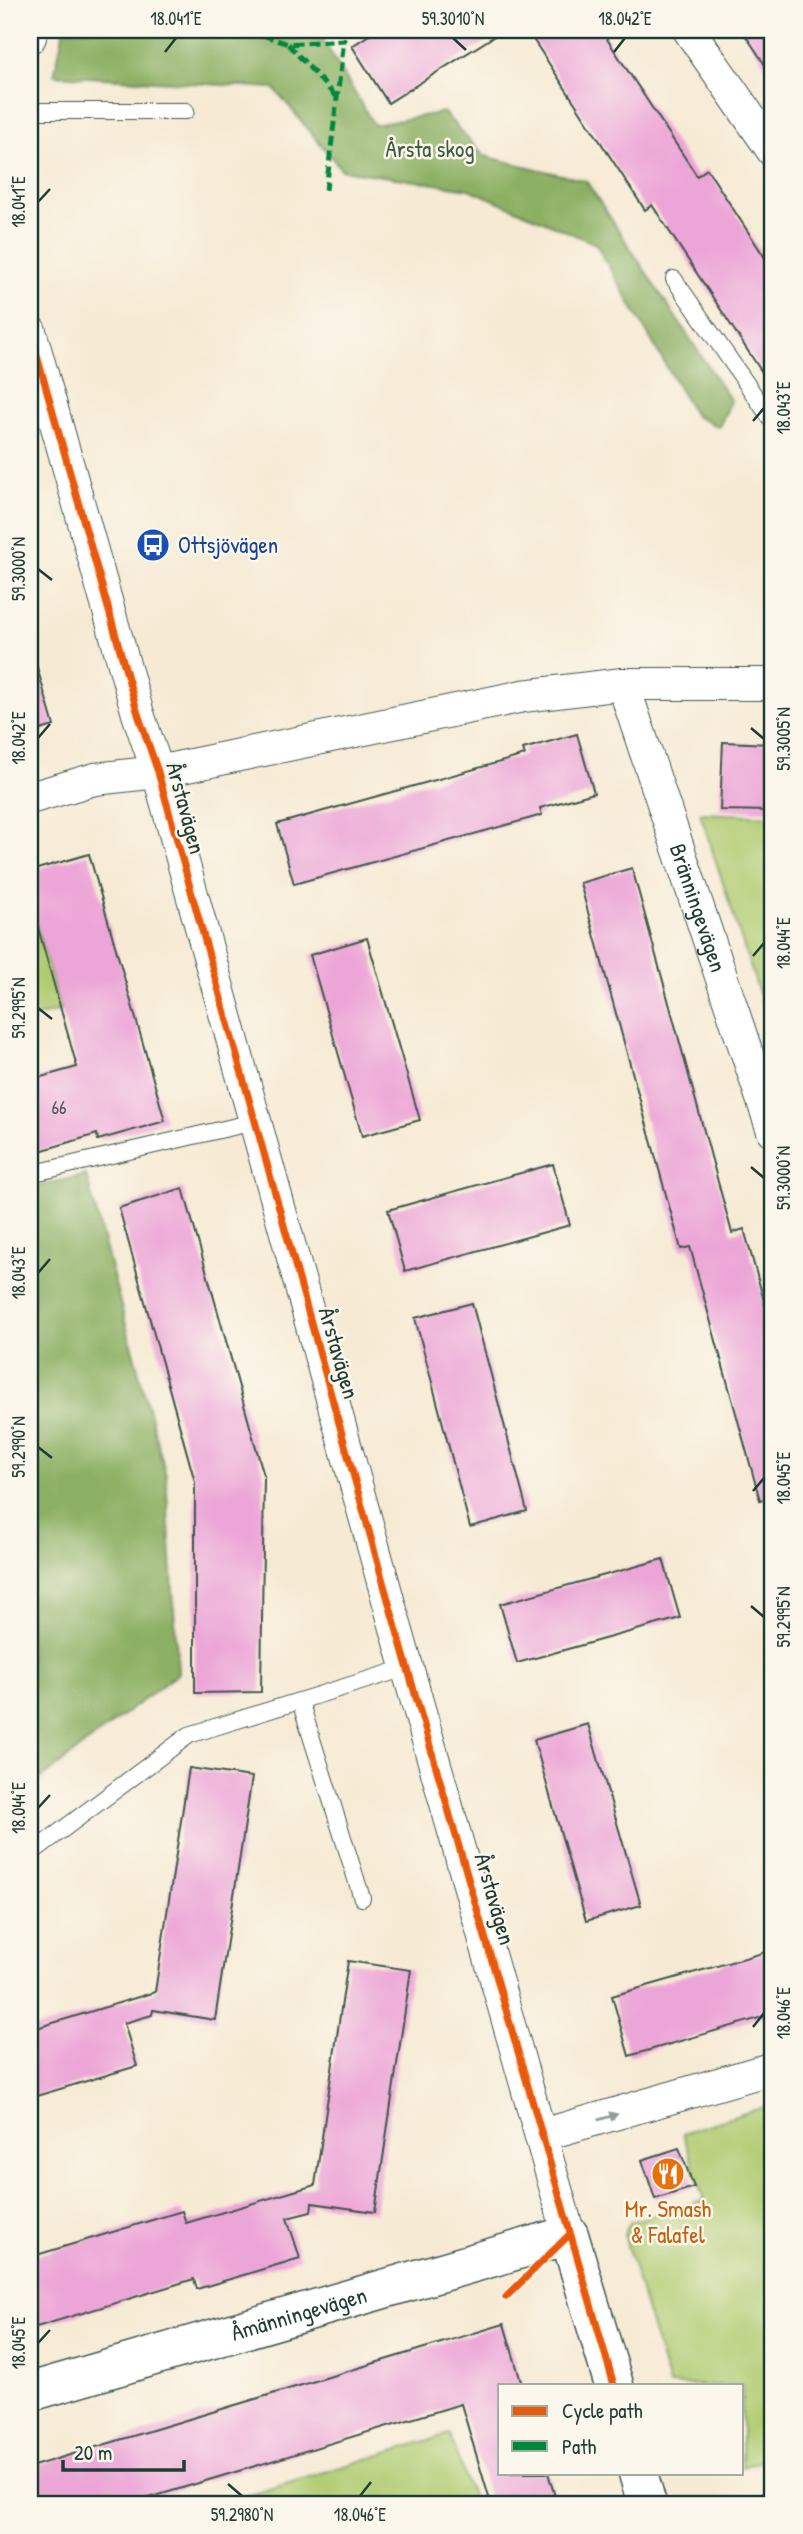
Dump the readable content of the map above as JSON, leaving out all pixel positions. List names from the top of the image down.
{
  "streets": {
    "street": ["Årstavägen", "Bränningevägen", "Åmänningevägen"]
  },
  "crossings": [
    ["Årstavägen", "Åmänningevägen"]
  ],
  "parks": ["Årsta skog"],
  "places": {
    "bus stop": ["Ottsjövägen"],
    "restaurant": ["Mr. Smash & Falafel"]
  },
  "house_numbers": ["66"],
  "legend": ["Cycle path", "Path"],
  "scale_bar": "20 m",
  "coordinates": [
    "18.041°E",
    "59.3010°N",
    "18.042°E",
    "18.043°E",
    "59.3000°N",
    "59.3005°N",
    "18.044°E",
    "59.2995°N",
    "59.2990°N",
    "18.045°E",
    "18.046°E",
    "59.2980°N"
  ]
}
